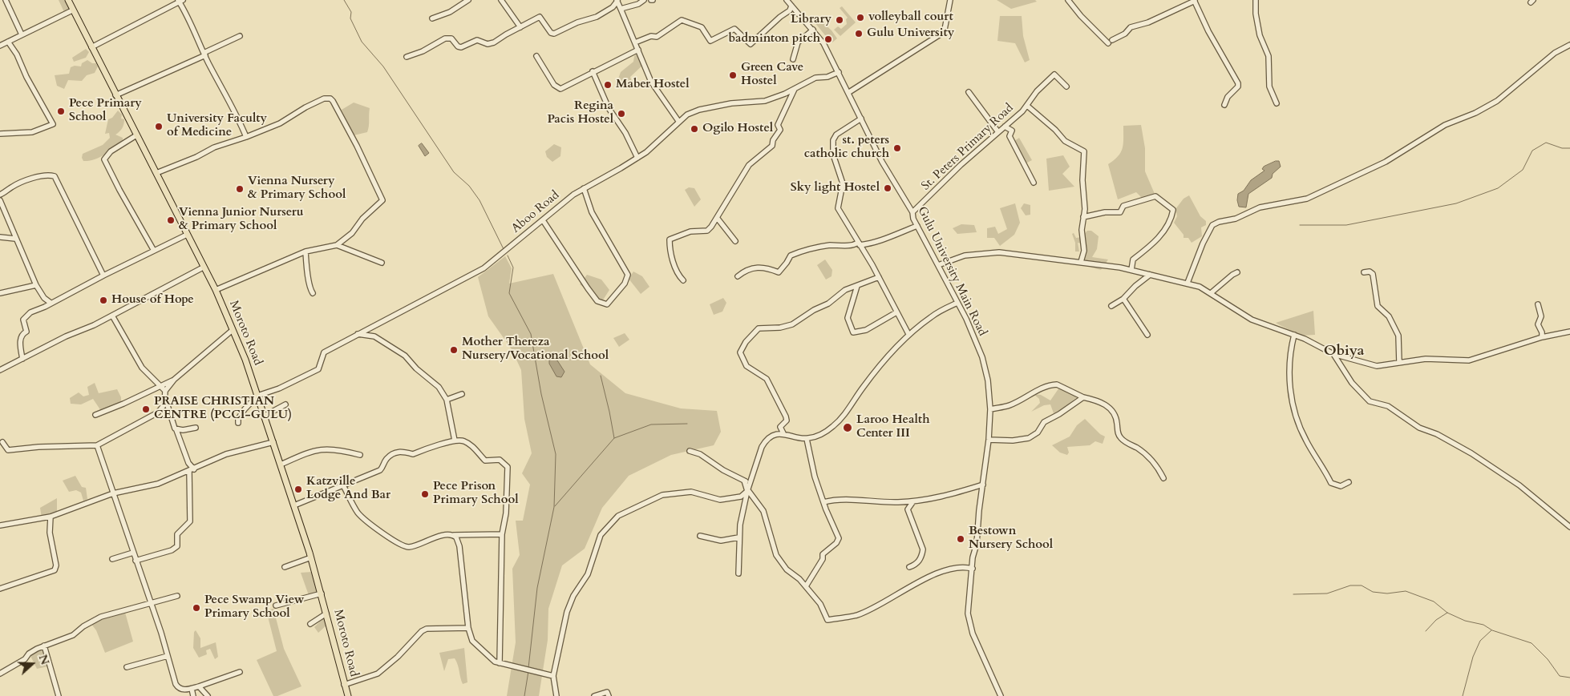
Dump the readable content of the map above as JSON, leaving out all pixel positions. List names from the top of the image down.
{
  "streets": {
    "main road": ["Moroto Road"],
    "street": ["St. Peters Primary Road", "Aboo Road", "Gulu University Main Road"]
  },
  "crossings": [
    ["St. Peters Primary Road", "Gulu University Main Road"],
    ["Aboo Road", "Gulu University Main Road"],
    ["Aboo Road", "Moroto Road"]
  ],
  "districts": ["Obiya"],
  "places": [
    "volleyball court",
    "Library",
    "Gulu University",
    "badminton pitch",
    "Green Cave Hostel",
    "Maber Hostel",
    "Pece Primary School",
    "Regina Pacis Hostel",
    "University Faculty of Medicine",
    "Ogilo Hostel",
    "st. peters catholic church",
    "Sky light Hostel",
    "Vienna Nursery & Primary School",
    "Vienna Junior Nurseru & Primary School",
    "House of Hope",
    "Mother Thereza Nursery/Vocational School",
    "PRAISE CHRISTIAN CENTRE (PCCI-GULU)",
    "Laroo Health Center III",
    "Katzville Lodge And Bar",
    "Pece Prison Primary School",
    "Bestown Nursery School",
    "Pece Swamp View Primary School"
  ],
  "north": "right"
}
